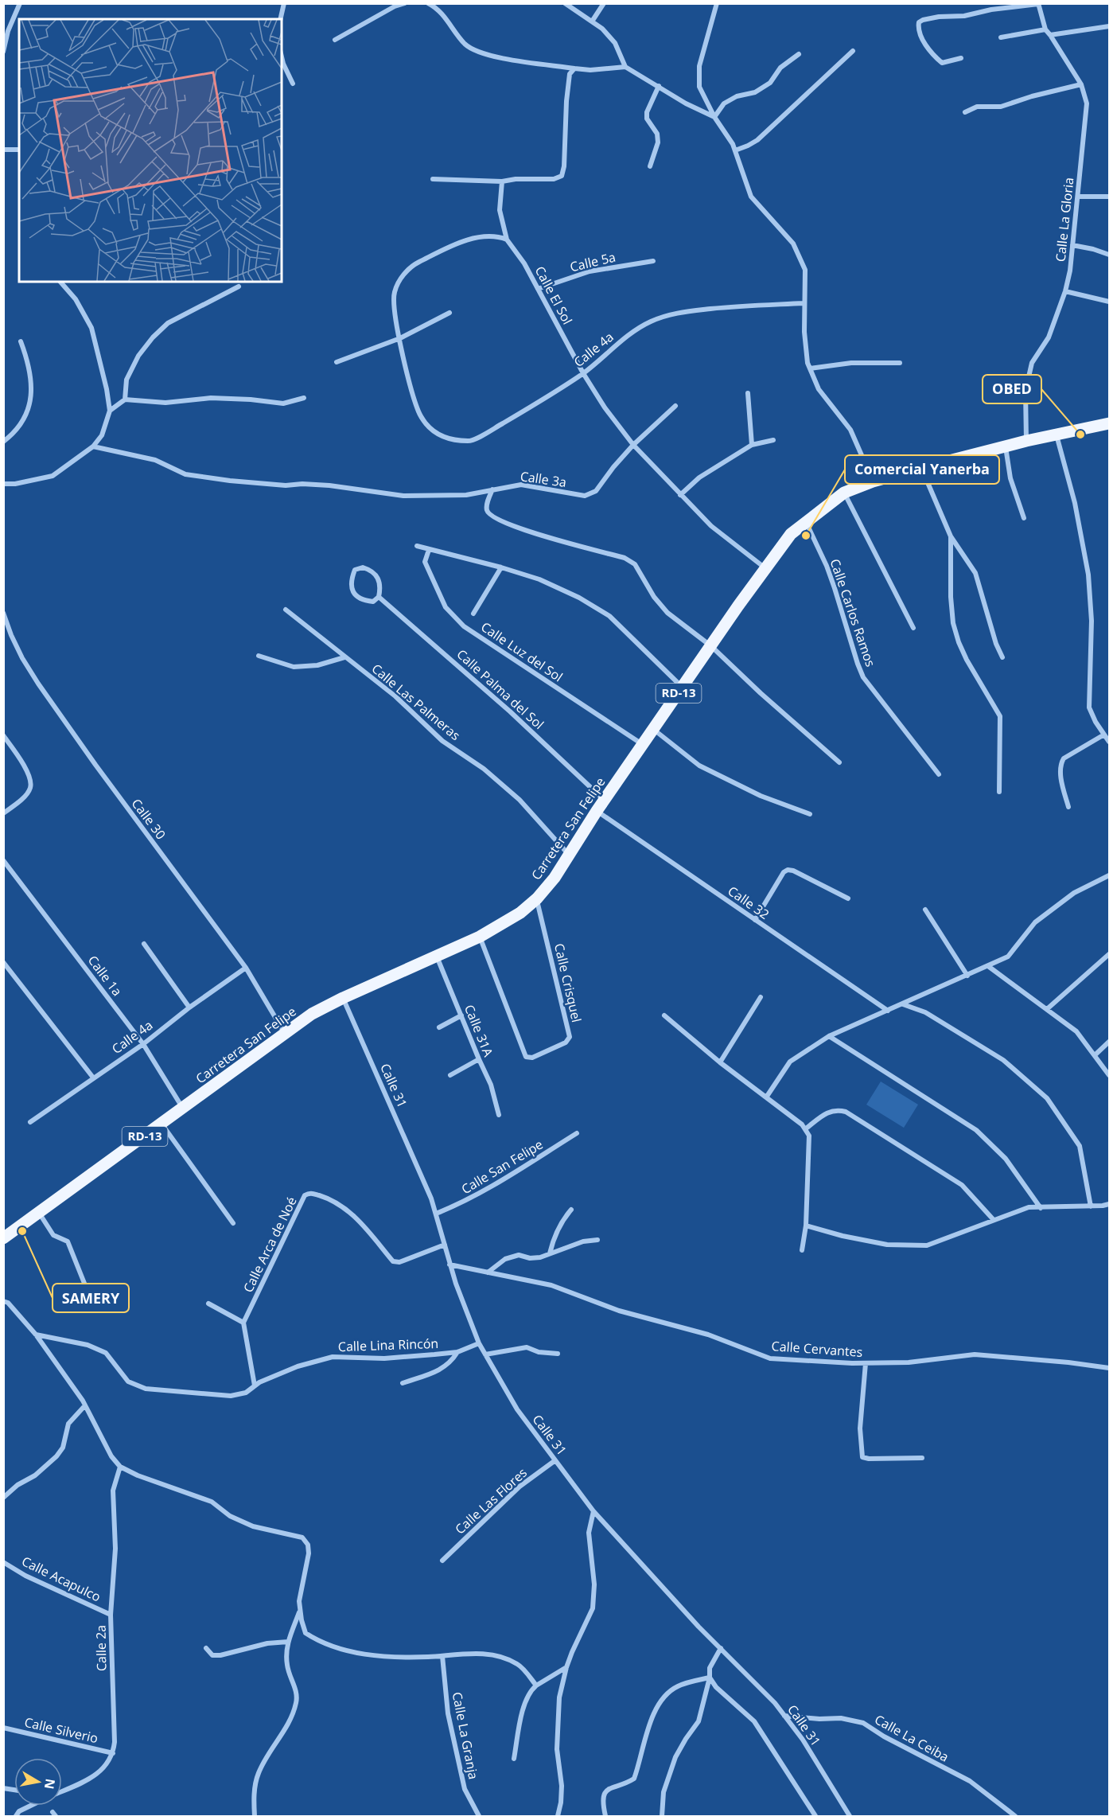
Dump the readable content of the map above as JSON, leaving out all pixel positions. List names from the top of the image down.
{
  "streets": {
    "main road": ["RD-13", "Carretera San Felipe"],
    "street": [
      "Calle La Gloria",
      "Calle 5a",
      "Calle El Sol",
      "Calle 4a",
      "Calle 3a",
      "Calle Carlos Ramos",
      "Calle Luz del Sol",
      "Calle Palma del Sol",
      "Calle Las Palmeras",
      "Calle 30",
      "Calle 32",
      "Calle 1a",
      "Calle Crisquel",
      "Calle 31A",
      "Calle 31",
      "Calle San Felipe",
      "Calle Arca de Noé",
      "Calle Lina Rincón",
      "Calle Cervantes",
      "Calle Las Flores",
      "Calle Acapulco",
      "Calle 2a",
      "Calle Silverio",
      "Calle La Granja",
      "Calle La Ceiba"
    ]
  },
  "crossings": [
    ["Calle La Gloria", "Carretera San Felipe"],
    ["Calle 5a", "Calle El Sol"],
    ["Calle El Sol", "Calle 4a"],
    ["Calle El Sol", "Calle 3a"],
    ["Calle El Sol", "Carretera San Felipe"],
    ["Calle 4a", "Calle 30"],
    ["Calle 4a", "Calle 1a"],
    ["Calle Carlos Ramos", "Carretera San Felipe"],
    ["Calle Luz del Sol", "Carretera San Felipe"],
    ["Calle Palma del Sol", "Carretera San Felipe"],
    ["Calle Las Palmeras", "Carretera San Felipe"],
    ["Calle 30", "Carretera San Felipe"],
    ["Carretera San Felipe", "Calle 32"],
    ["Carretera San Felipe", "Calle 1a"],
    ["Carretera San Felipe", "Calle Crisquel"],
    ["Carretera San Felipe", "Calle 31A"],
    ["Carretera San Felipe", "Calle 31"],
    ["Calle 31", "Calle San Felipe"],
    ["Calle 31", "Calle Arca de Noé"],
    ["Calle 31", "Calle Lina Rincón"],
    ["Calle 31", "Calle Cervantes"],
    ["Calle 31", "Calle Las Flores"],
    ["Calle 31", "Calle La Ceiba"],
    ["Calle Acapulco", "Calle 2a"],
    ["Calle 2a", "Calle Silverio"]
  ],
  "places": ["OBED", "Comercial Yanerba", "SAMERY"],
  "north": "right"
}
